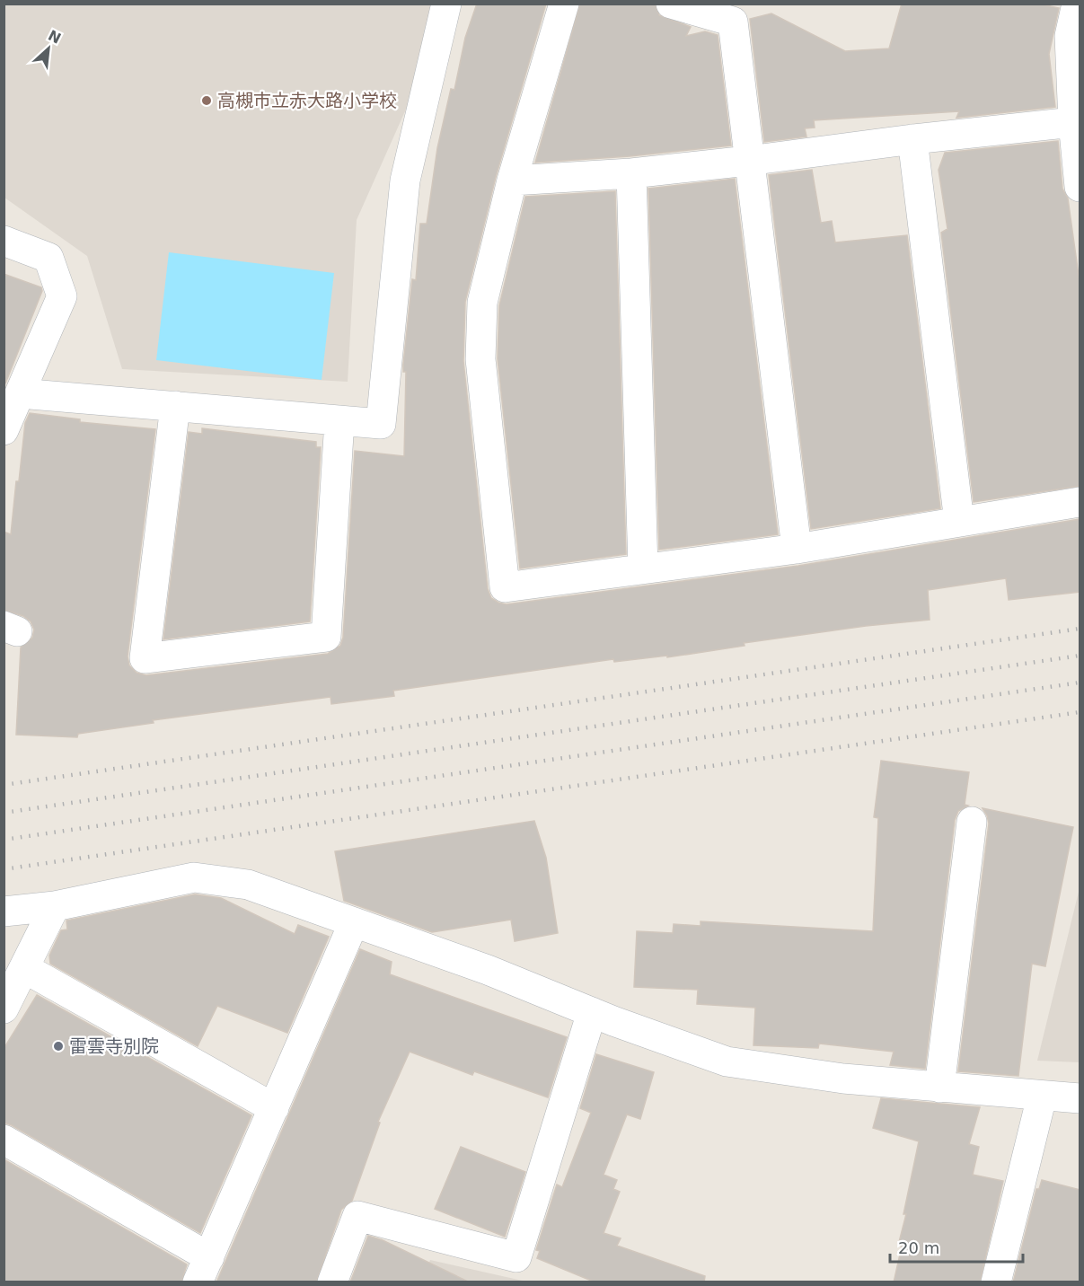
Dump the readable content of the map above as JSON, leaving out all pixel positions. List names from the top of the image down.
{
  "places": ["高槻市立赤大路小学校", "雷雲寺別院"],
  "scale_bar": "20 m",
  "north": "top right"
}
